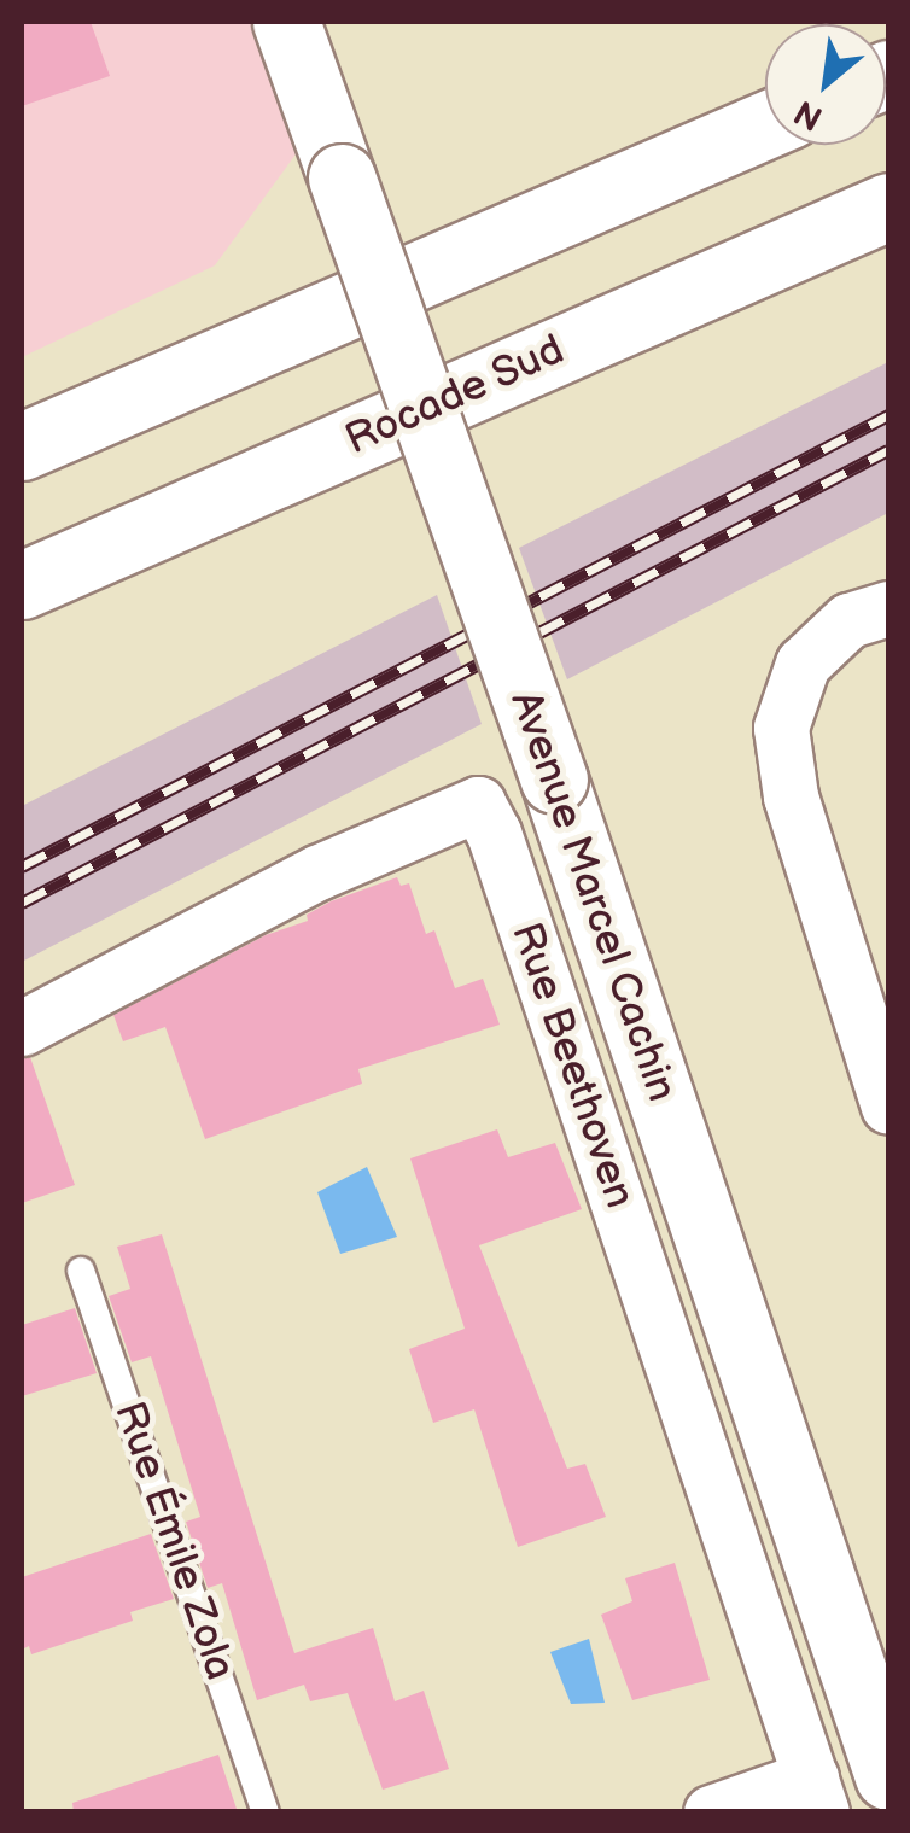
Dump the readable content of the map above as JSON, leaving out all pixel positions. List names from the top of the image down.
{
  "streets": {
    "main road": ["Rocade Sud", "Avenue Marcel Cachin"],
    "street": ["Rue Beethoven"],
    "lane": ["Rue Émile Zola"]
  },
  "north": "bottom left"
}
